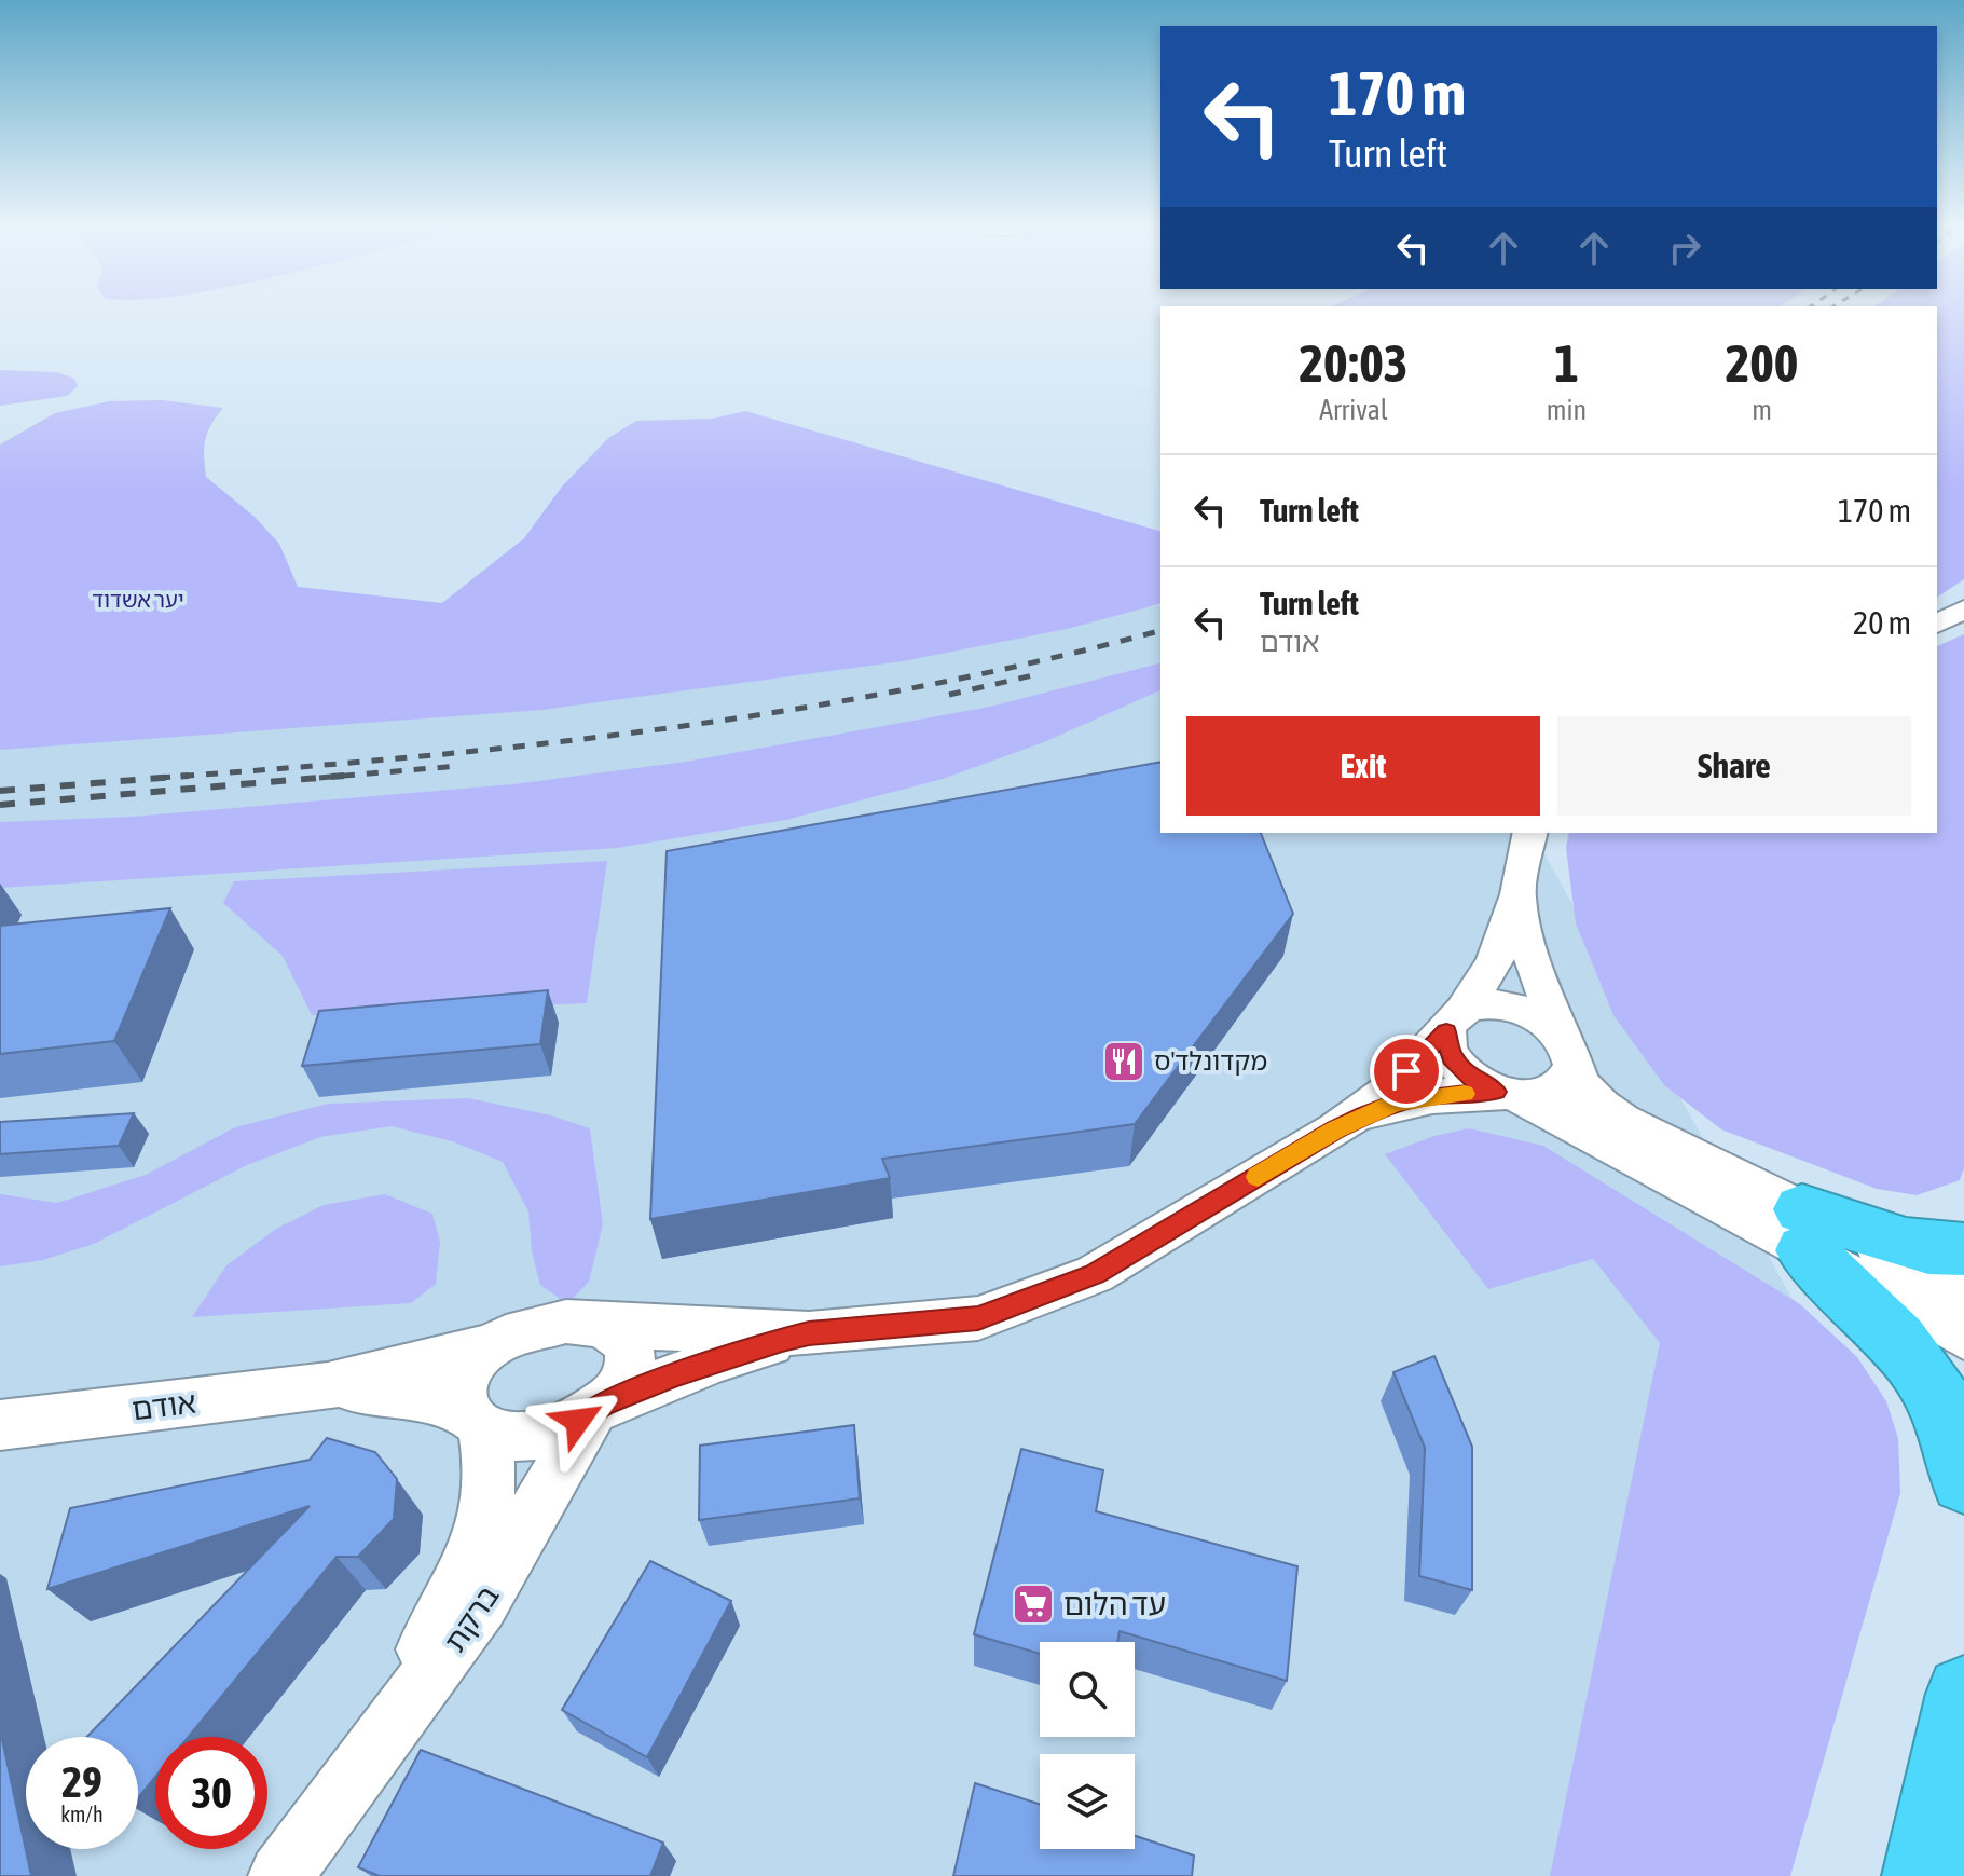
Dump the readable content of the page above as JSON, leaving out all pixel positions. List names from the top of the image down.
{
  "streets": {
    "street": ["אודם", "ברקת"]
  },
  "crossings": [
    ["אודם", "ברקת"]
  ],
  "parks": ["יער אשדוד"],
  "places": {
    "restaurant": ["מקדונלד'ס"],
    "supermarket": ["עד הלום"]
  },
  "page": {
    "turn": ["170 m", "Turn left"],
    "eta": [
      "20:03",
      "Arrival",
      "1",
      "min",
      "200",
      "m"
    ],
    "list": [
      {
        "name": "Turn left",
        "value": "170 m"
      },
      {
        "name": "Turn left",
        "note": "אודם",
        "value": "20 m"
      }
    ],
    "buttons": ["Exit", "Share"],
    "speed": "29 km/h",
    "limit": "30"
  }
}
